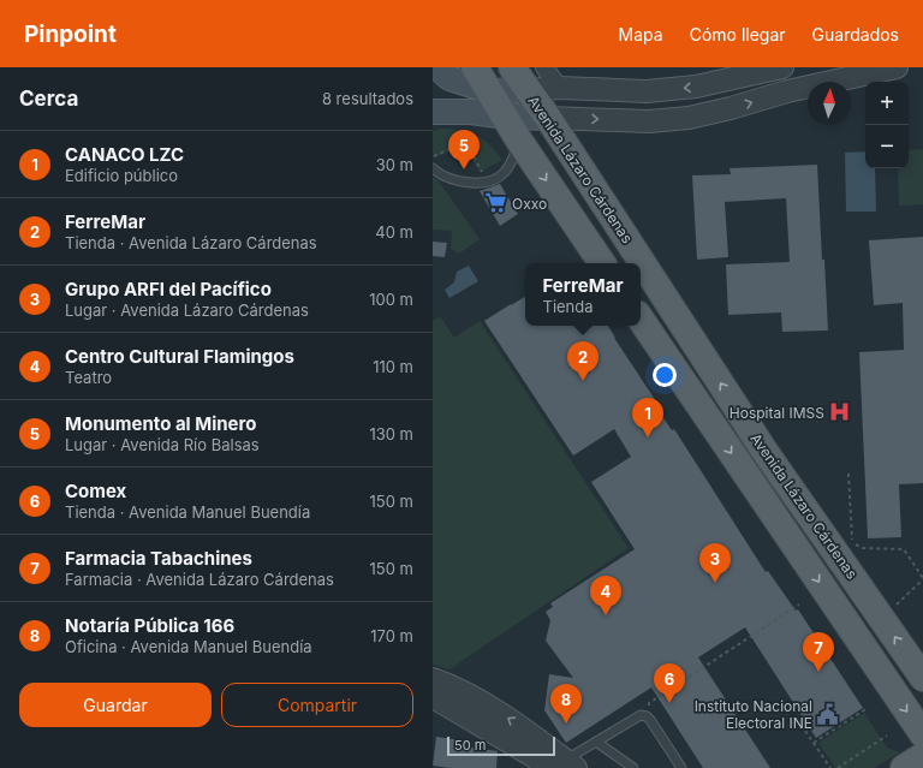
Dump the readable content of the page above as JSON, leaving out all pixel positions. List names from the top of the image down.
{
  "streets": {
    "main road": ["Avenida Lázaro Cárdenas"]
  },
  "places": {
    "supermarket": ["Oxxo"],
    "hospital": ["Hospital IMSS"],
    "public building": ["Instituto Nacional Electoral INE"]
  },
  "scale_bar": "50 m",
  "north": "top",
  "page": {
    "header": "Pinpoint",
    "nav": ["Mapa", "Cómo llegar", "Guardados"],
    "heading": ["Cerca", "8 resultados"],
    "map_buttons": ["+", "−"],
    "list": [
      {
        "mark": "1",
        "name": "CANACO LZC",
        "note": "Edificio público",
        "value": "30 m"
      },
      {
        "mark": "2",
        "name": "FerreMar",
        "note": "Tienda · Avenida Lázaro Cárdenas",
        "value": "40 m"
      },
      {
        "mark": "3",
        "name": "Grupo ARFI del Pacífico",
        "note": "Lugar · Avenida Lázaro Cárdenas",
        "value": "100 m"
      },
      {
        "mark": "4",
        "name": "Centro Cultural Flamingos",
        "note": "Teatro",
        "value": "110 m"
      },
      {
        "mark": "5",
        "name": "Monumento al Minero",
        "note": "Lugar · Avenida Río Balsas",
        "value": "130 m"
      },
      {
        "mark": "6",
        "name": "Comex",
        "note": "Tienda · Avenida Manuel Buendía",
        "value": "150 m"
      },
      {
        "mark": "7",
        "name": "Farmacia Tabachines",
        "note": "Farmacia · Avenida Lázaro Cárdenas",
        "value": "150 m"
      },
      {
        "mark": "8",
        "name": "Notaría Pública 166",
        "note": "Oficina · Avenida Manuel Buendía",
        "value": "170 m"
      }
    ],
    "pins": [
      "5",
      "2",
      "1",
      "3",
      "4",
      "7",
      "6",
      "8"
    ],
    "popup": ["FerreMar", "Tienda"],
    "buttons": ["Guardar", "Compartir"],
    "scale": "50 m"
  }
}
